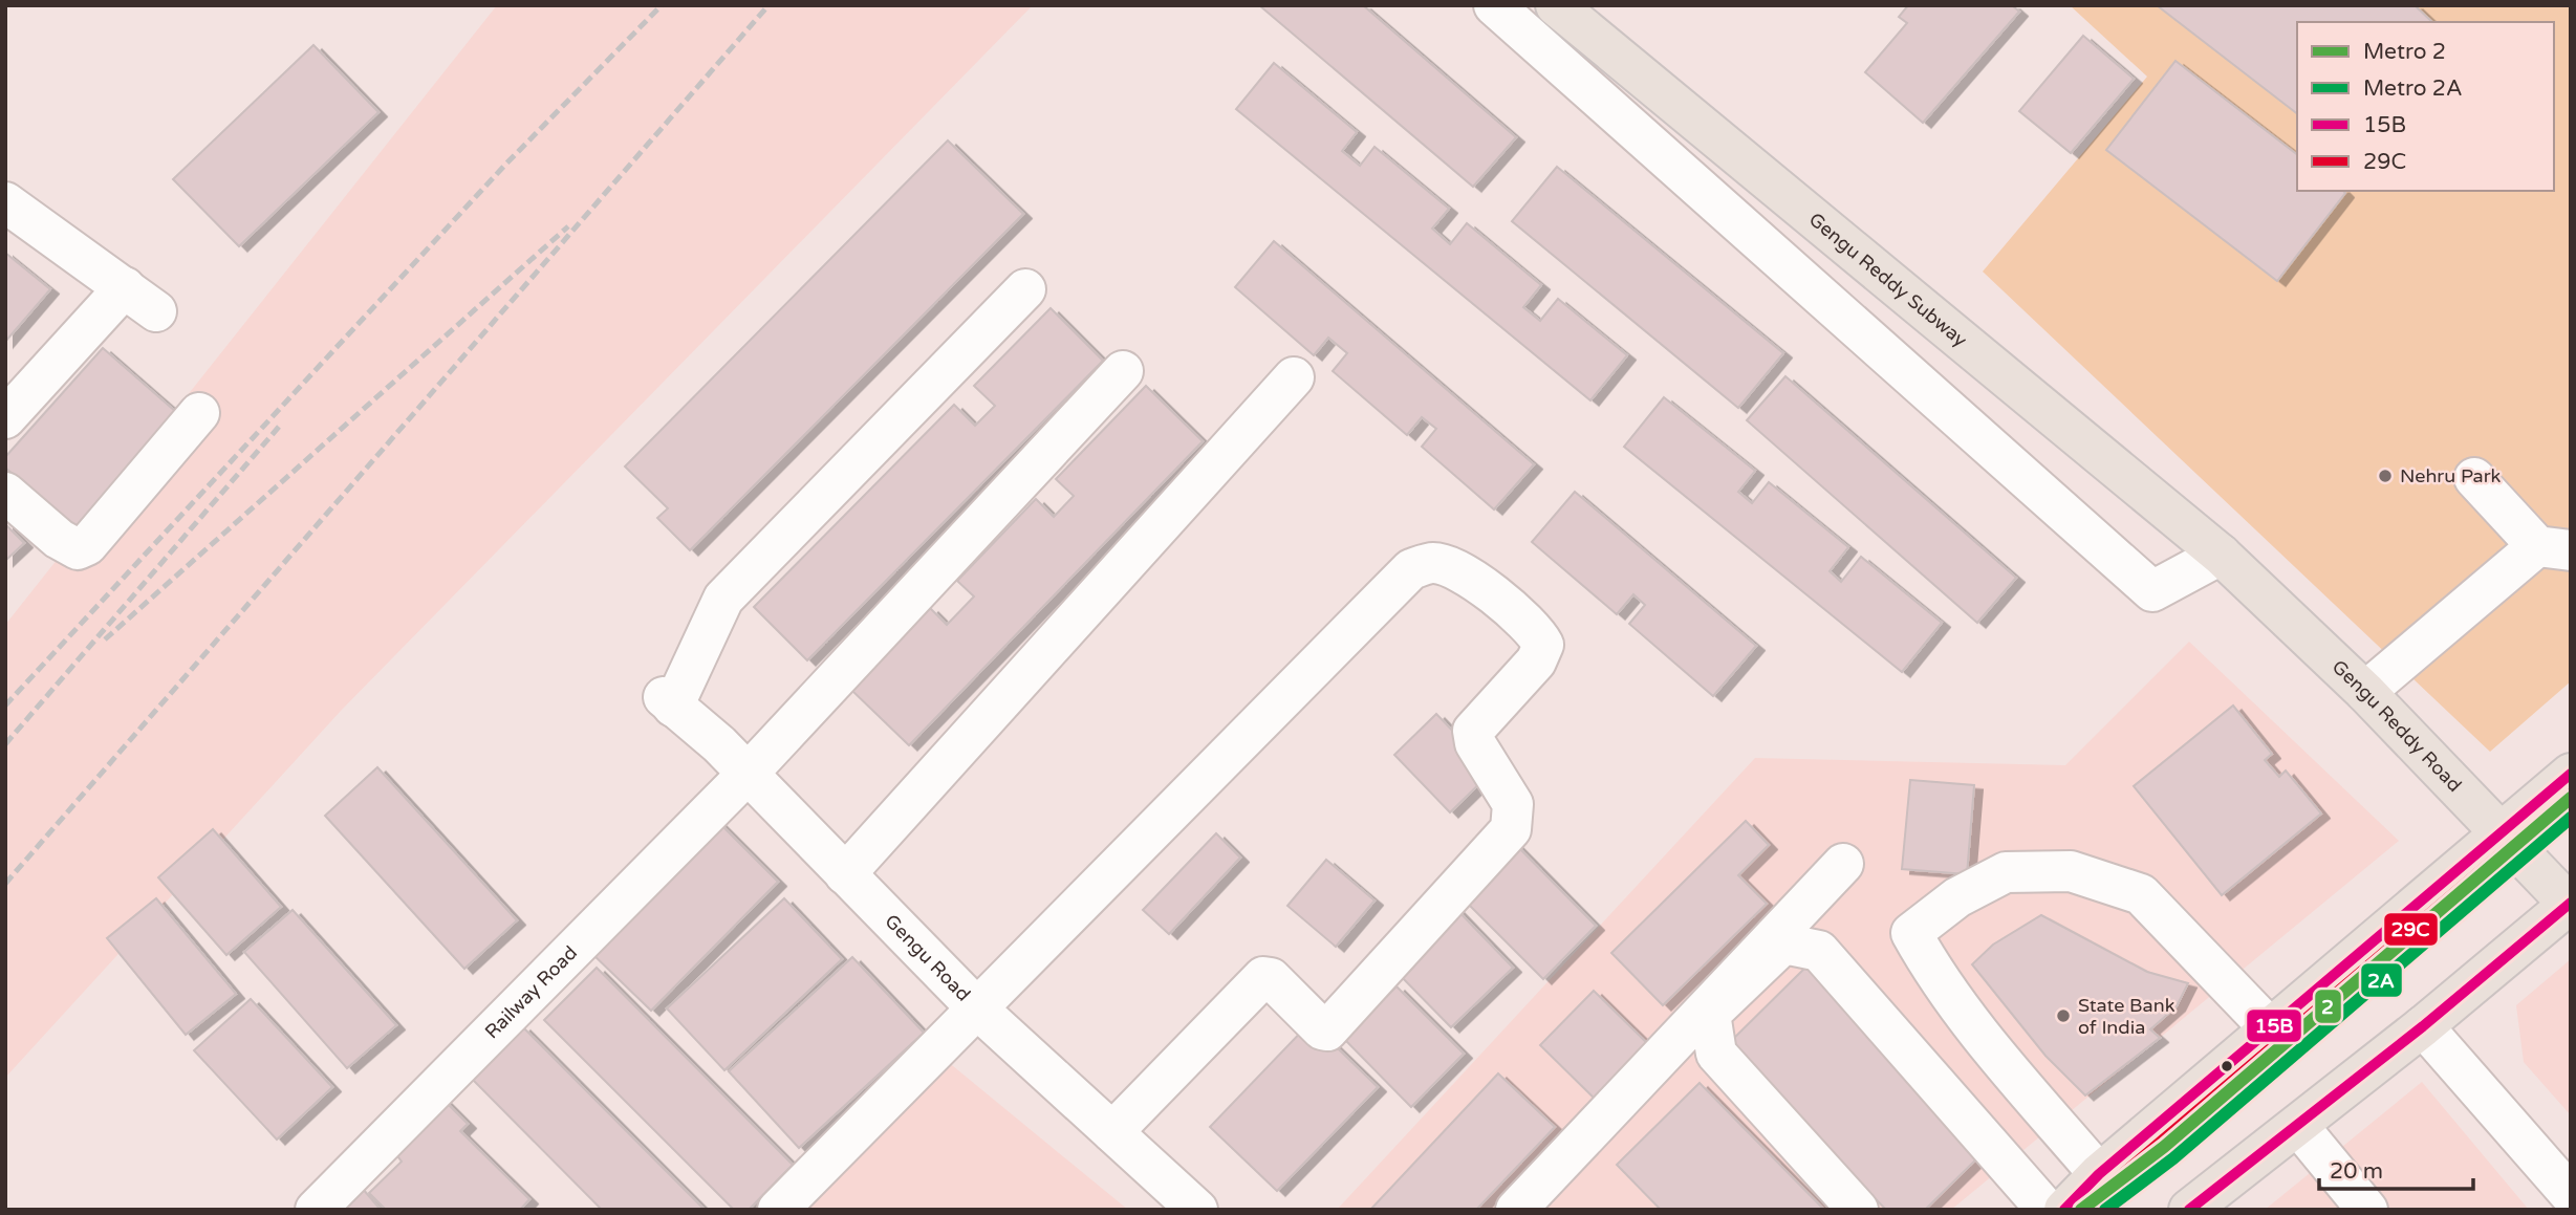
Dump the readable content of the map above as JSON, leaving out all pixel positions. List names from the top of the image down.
{
  "streets": {
    "main road": ["Gengu Reddy Subway", "Gengu Reddy Road"],
    "street": ["Gengu Road", "Railway Road"]
  },
  "crossings": [
    ["Gengu Reddy Subway", "Gengu Reddy Road"],
    ["Gengu Road", "Railway Road"]
  ],
  "places": ["Nehru Park", "State Bank of India"],
  "lines": [
    "transit line 15B",
    "transit line 29C",
    "metro line 2",
    "metro line 2A"
  ],
  "legend": [
    "Metro 2",
    "Metro 2A",
    "15B",
    "29C"
  ],
  "scale_bar": "20 m"
}
